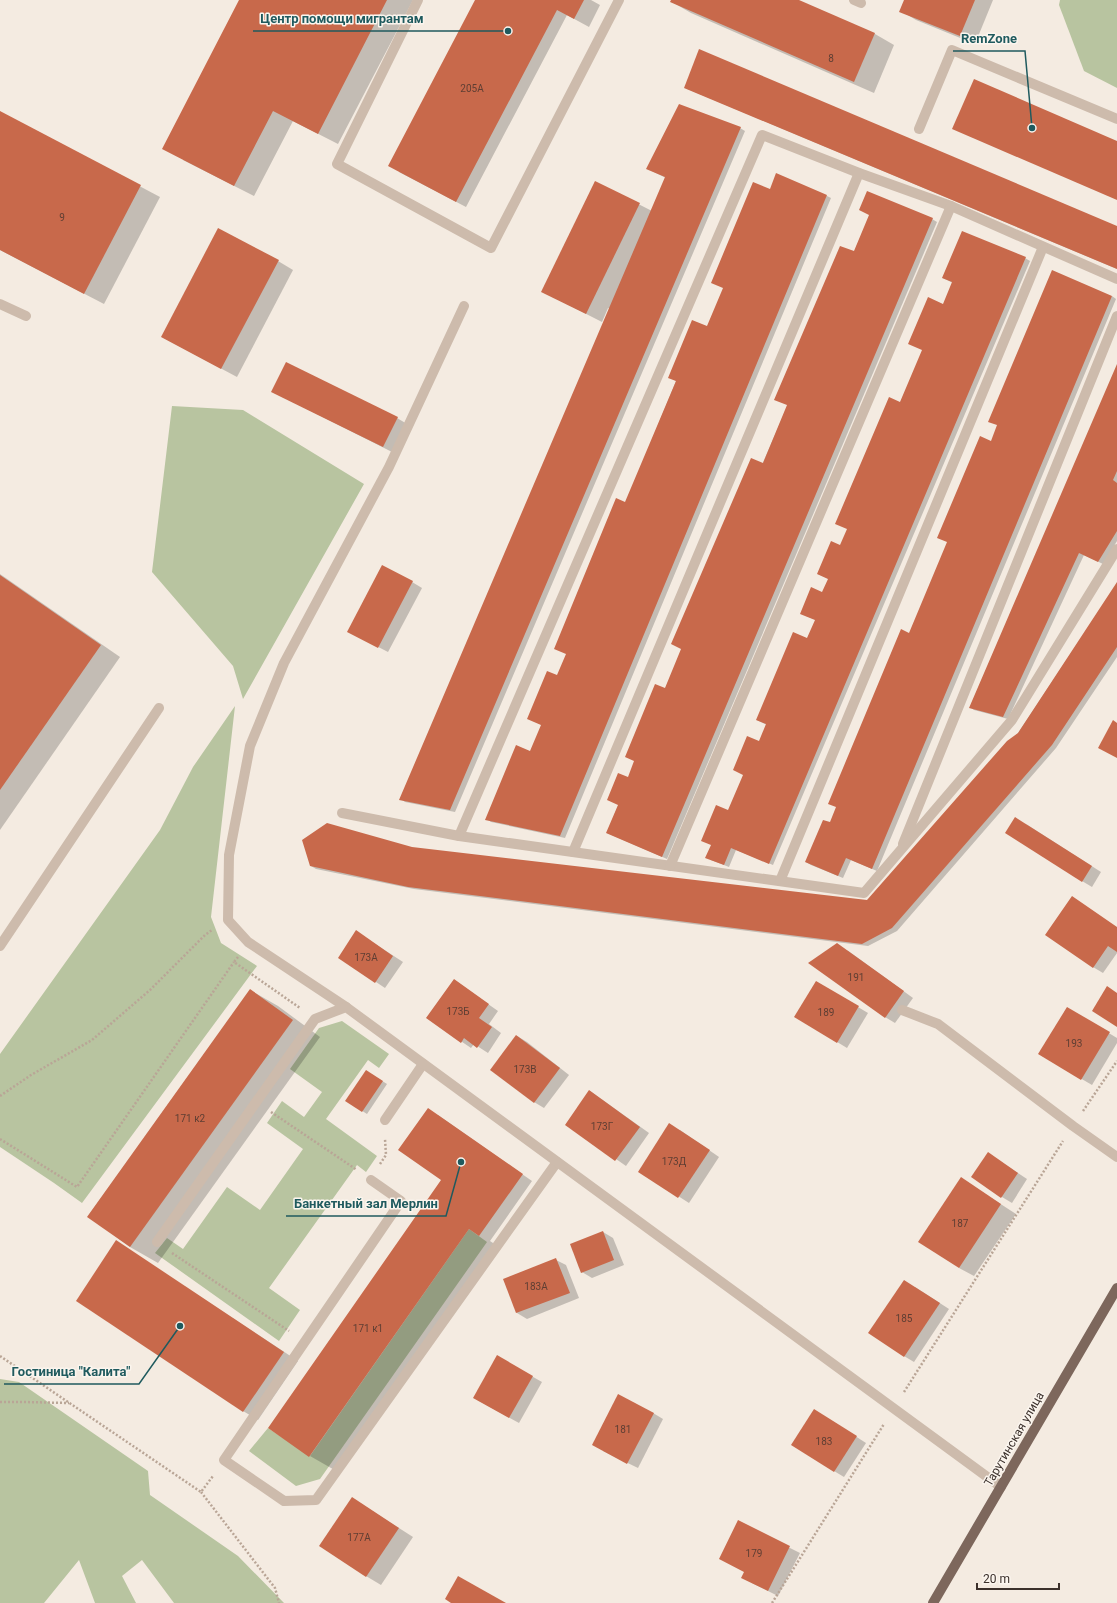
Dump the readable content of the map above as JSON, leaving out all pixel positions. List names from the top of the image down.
{
  "streets": {
    "main road": ["Тарутинская улица"]
  },
  "places": [
    "Центр помощи мигрантам",
    "RemZone",
    "Банкетный зал Мерлин",
    "Гостиница \"Калита\""
  ],
  "house_numbers": [
    "8",
    "205А",
    "9",
    "173А",
    "191",
    "173Б",
    "189",
    "193",
    "173В",
    "171 к2",
    "173Г",
    "173Д",
    "187",
    "183А",
    "185",
    "171 к1",
    "181",
    "183",
    "177А",
    "179"
  ],
  "scale_bar": "20 m"
}
